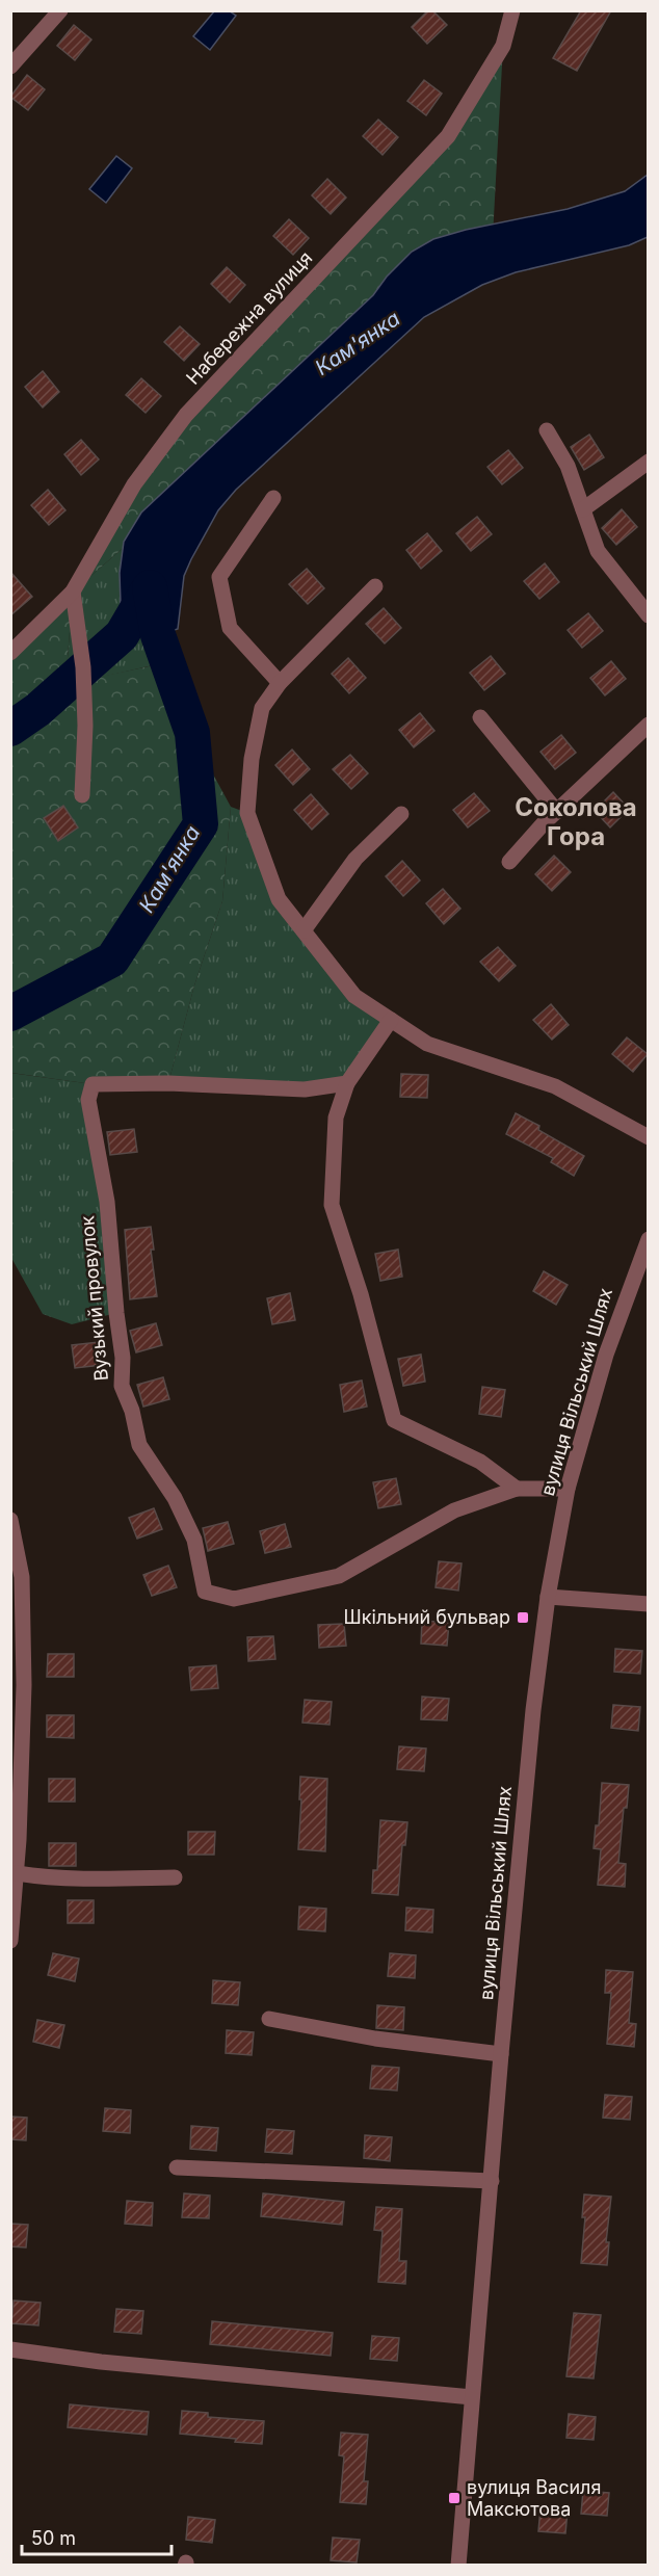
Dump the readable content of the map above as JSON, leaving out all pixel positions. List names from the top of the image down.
{
  "streets": {
    "street": ["Набережна вулиця", "Вузький провулок", "вулиця Вільський Шлях"]
  },
  "crossings": [
    ["Вузький провулок", "вулиця Вільський Шлях"]
  ],
  "districts": ["Соколова Гора"],
  "water": ["Кам'янка"],
  "places": {
    "transit": ["Шкільний бульвар", "вулиця Василя Максютова"]
  },
  "scale_bar": "50 m"
}
